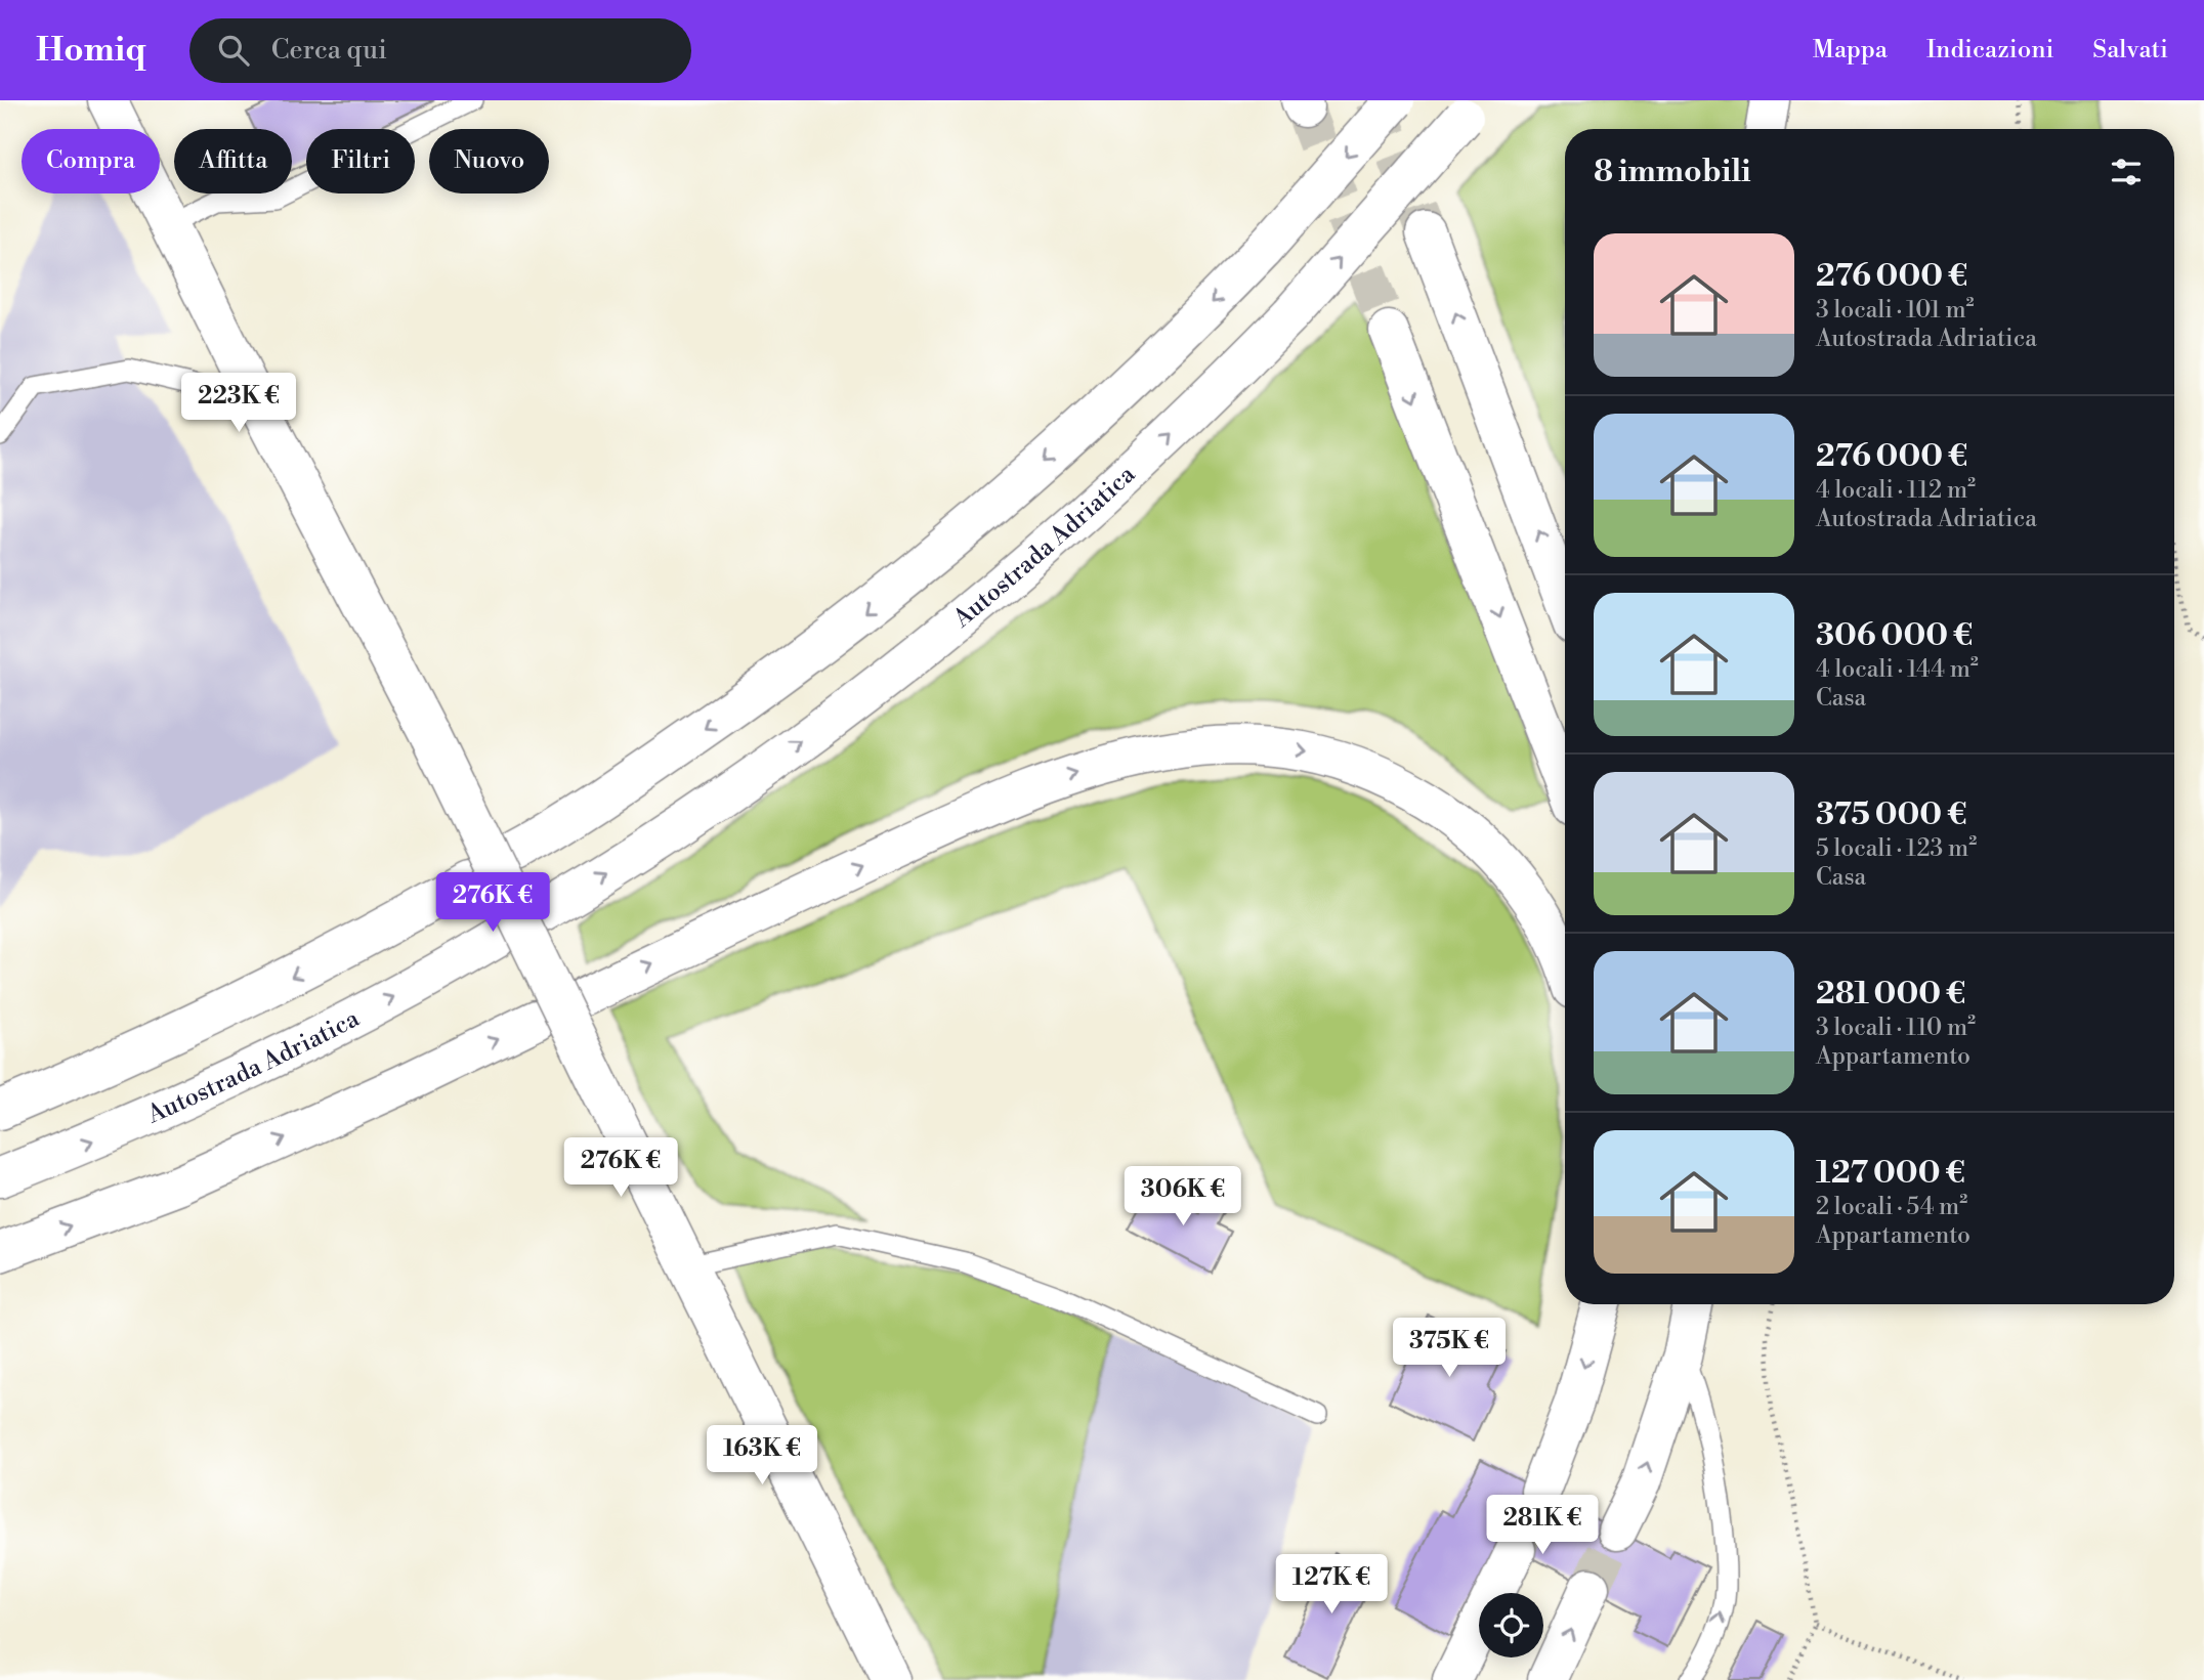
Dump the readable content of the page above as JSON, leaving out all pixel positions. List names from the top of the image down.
{
  "streets": {
    "main road": ["Autostrada Adriatica"]
  },
  "page": {
    "header": "Homiq",
    "search": "Cerca qui",
    "nav": ["Mappa", "Indicazioni", "Salvati"],
    "chip": [
      "Compra",
      "Affitta",
      "Filtri",
      "Nuovo"
    ],
    "heading": "8 immobili",
    "list": [
      {
        "name": "276 000 €",
        "note": "3 locali · 101 m² · Autostrada Adriatica"
      },
      {
        "name": "276 000 €",
        "note": "4 locali · 112 m² · Autostrada Adriatica"
      },
      {
        "name": "306 000 €",
        "note": "4 locali · 144 m² · Casa"
      },
      {
        "name": "375 000 €",
        "note": "5 locali · 123 m² · Casa"
      },
      {
        "name": "281 000 €",
        "note": "3 locali · 110 m² · Appartamento"
      },
      {
        "name": "127 000 €",
        "note": "2 locali · 54 m² · Appartamento"
      }
    ],
    "price": [
      "223K €",
      "276K €",
      "276K €",
      "306K €",
      "375K €",
      "163K €",
      "281K €",
      "127K €"
    ]
  }
}
